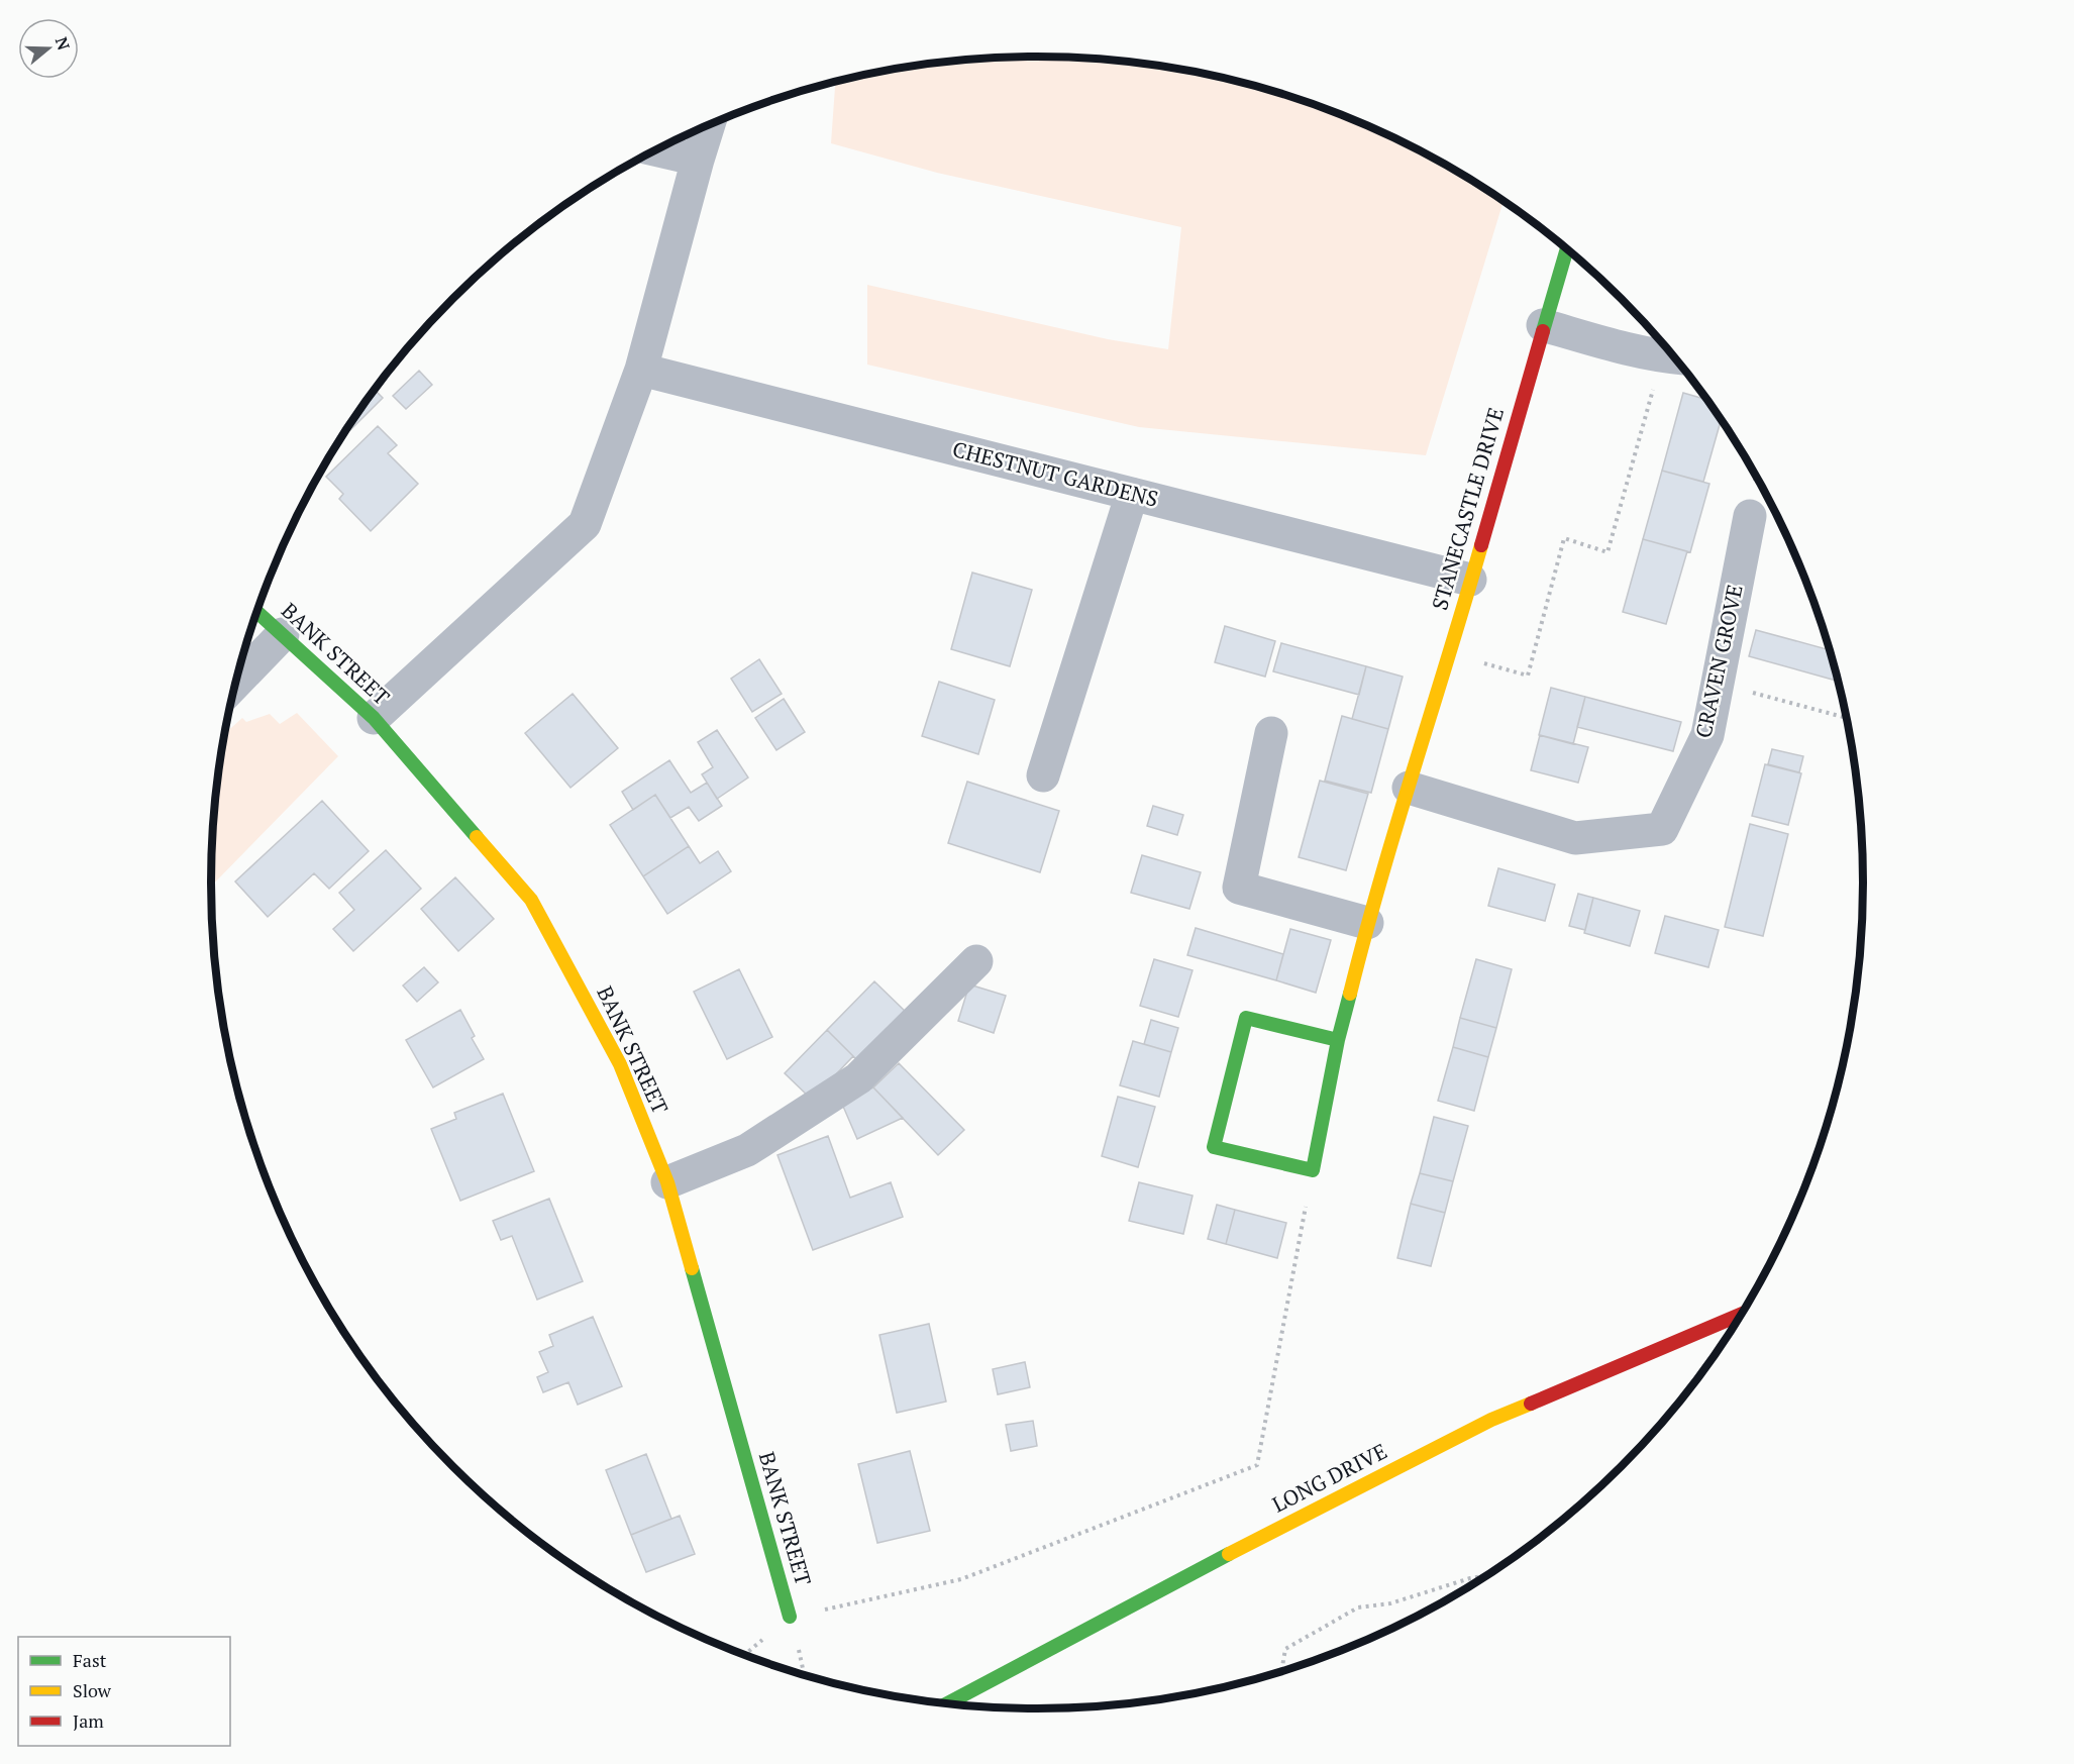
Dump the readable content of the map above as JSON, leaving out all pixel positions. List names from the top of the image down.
{
  "streets": {
    "street": [
      "CHESTNUT GARDENS",
      "STANECASTLE DRIVE",
      "BANK STREET",
      "CRAVEN GROVE",
      "LONG DRIVE"
    ]
  },
  "crossings": [
    ["CHESTNUT GARDENS", "STANECASTLE DRIVE"],
    ["STANECASTLE DRIVE", "CRAVEN GROVE"]
  ],
  "legend": ["Fast", "Slow", "Jam"],
  "north": "right"
}
